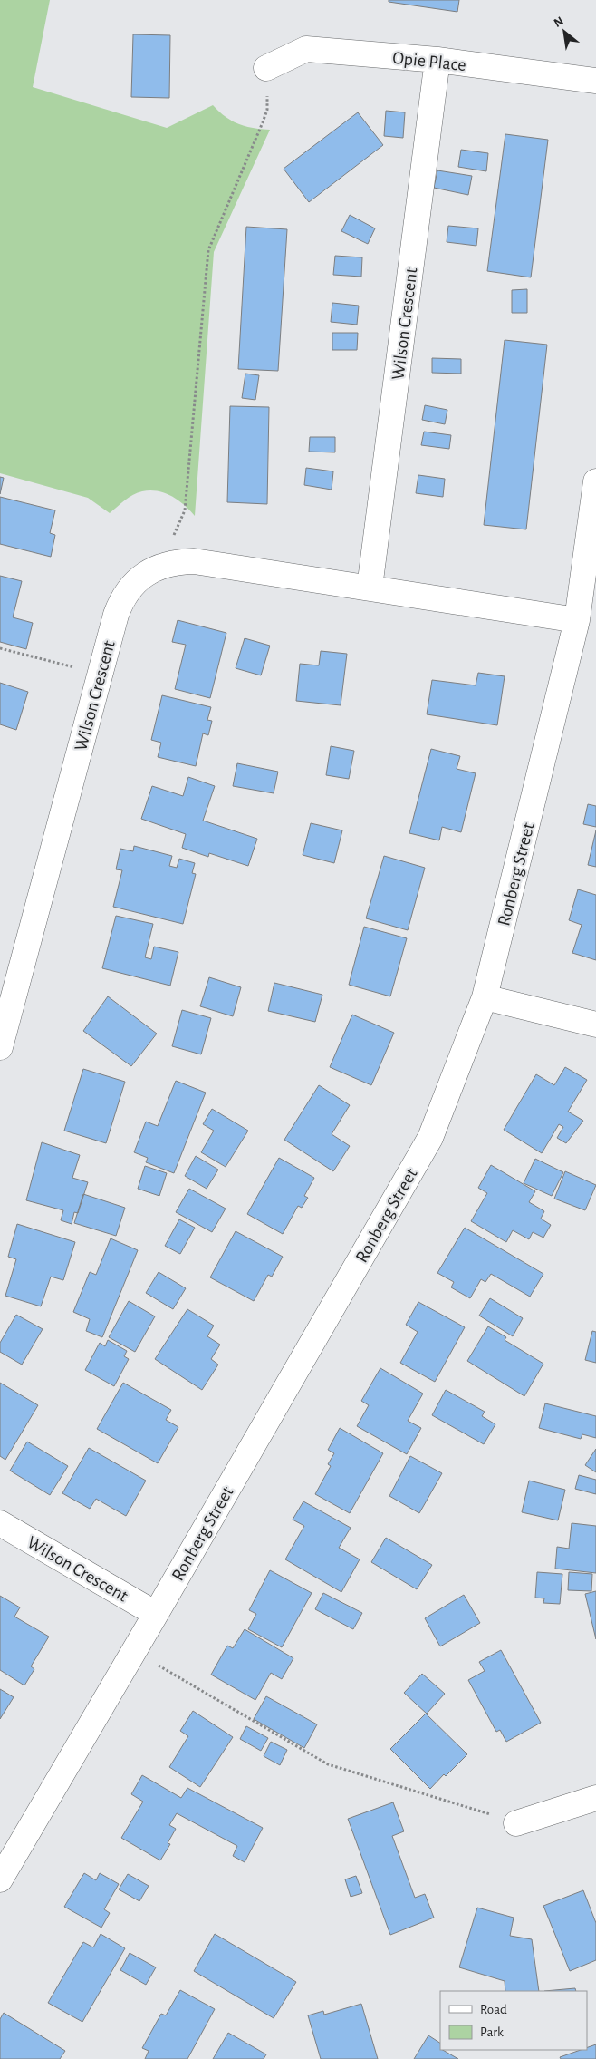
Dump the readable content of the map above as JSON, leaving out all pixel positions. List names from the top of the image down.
{
  "streets": {
    "street": ["Opie Place", "Wilson Crescent", "Ronberg Street"]
  },
  "crossings": [
    ["Opie Place", "Wilson Crescent"],
    ["Wilson Crescent", "Ronberg Street"]
  ],
  "legend": ["Road", "Park"],
  "north": "top left"
}
